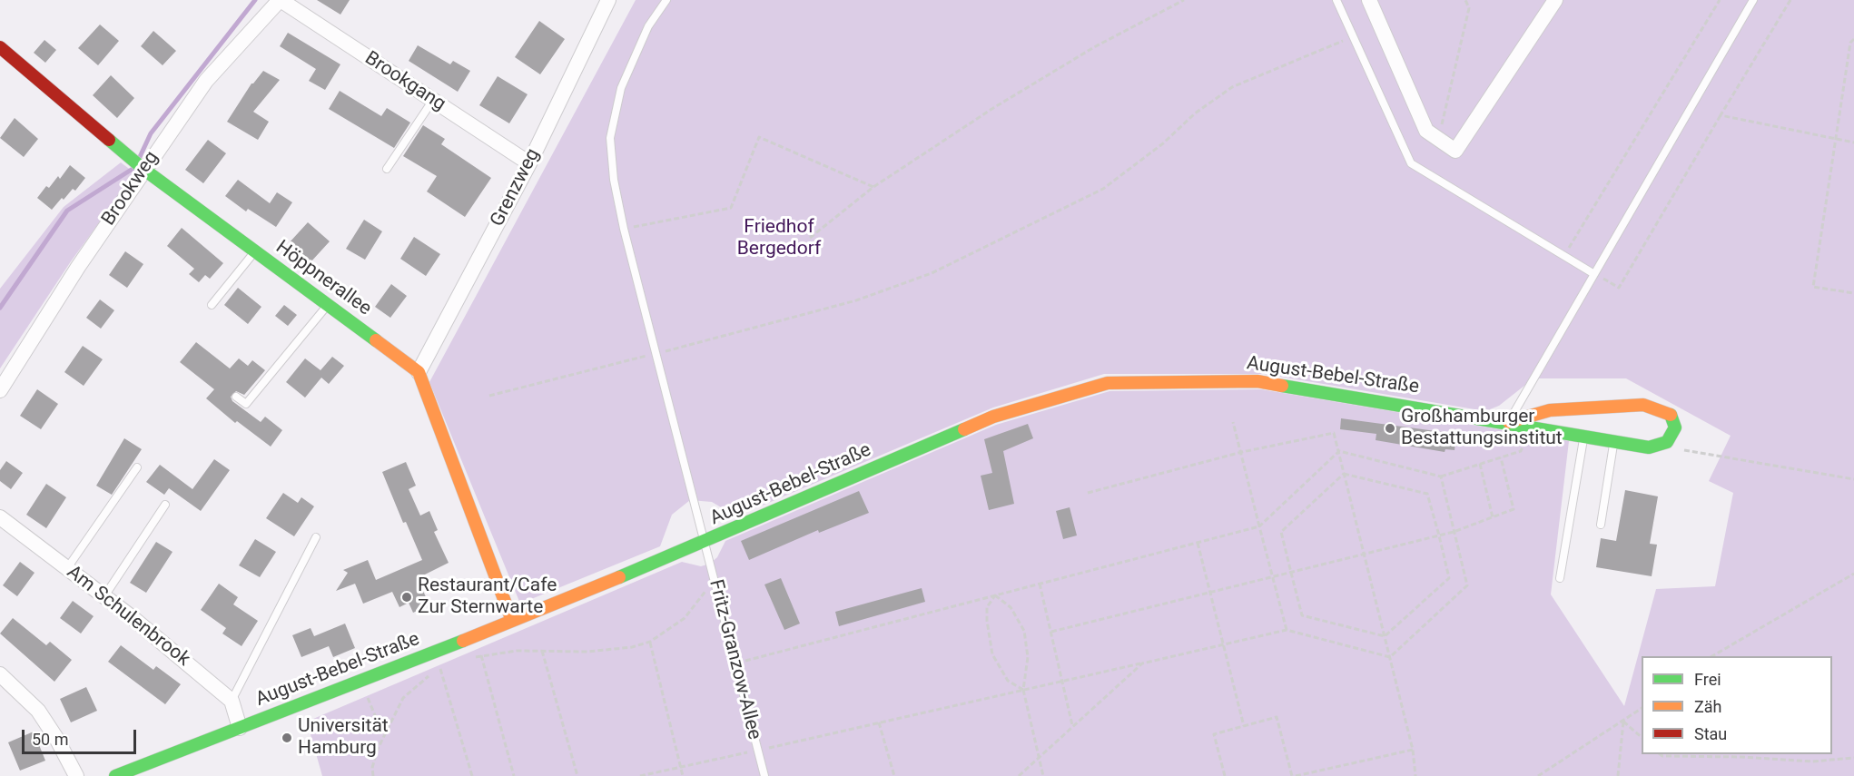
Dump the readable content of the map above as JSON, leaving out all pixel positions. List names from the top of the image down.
{
  "streets": {
    "street": [
      "Brookgang",
      "Grenzweg",
      "Brookweg",
      "Höppnerallee",
      "August-Bebel-Straße",
      "Am Schulenbrook"
    ],
    "lane": ["Fritz-Granzow-Allee"]
  },
  "crossings": [
    ["Brookgang", "Grenzweg"],
    ["Brookgang", "Brookweg"],
    ["Grenzweg", "Höppnerallee"],
    ["Brookweg", "Höppnerallee"],
    ["August-Bebel-Straße", "Fritz-Granzow-Allee"]
  ],
  "parks": ["Friedhof Bergedorf"],
  "places": ["Großhamburger Bestattungsinstitut", "Restaurant/Cafe Zur Sternwarte", "Universität Hamburg"],
  "legend": ["Frei", "Zäh", "Stau"],
  "scale_bar": "50 m"
}
